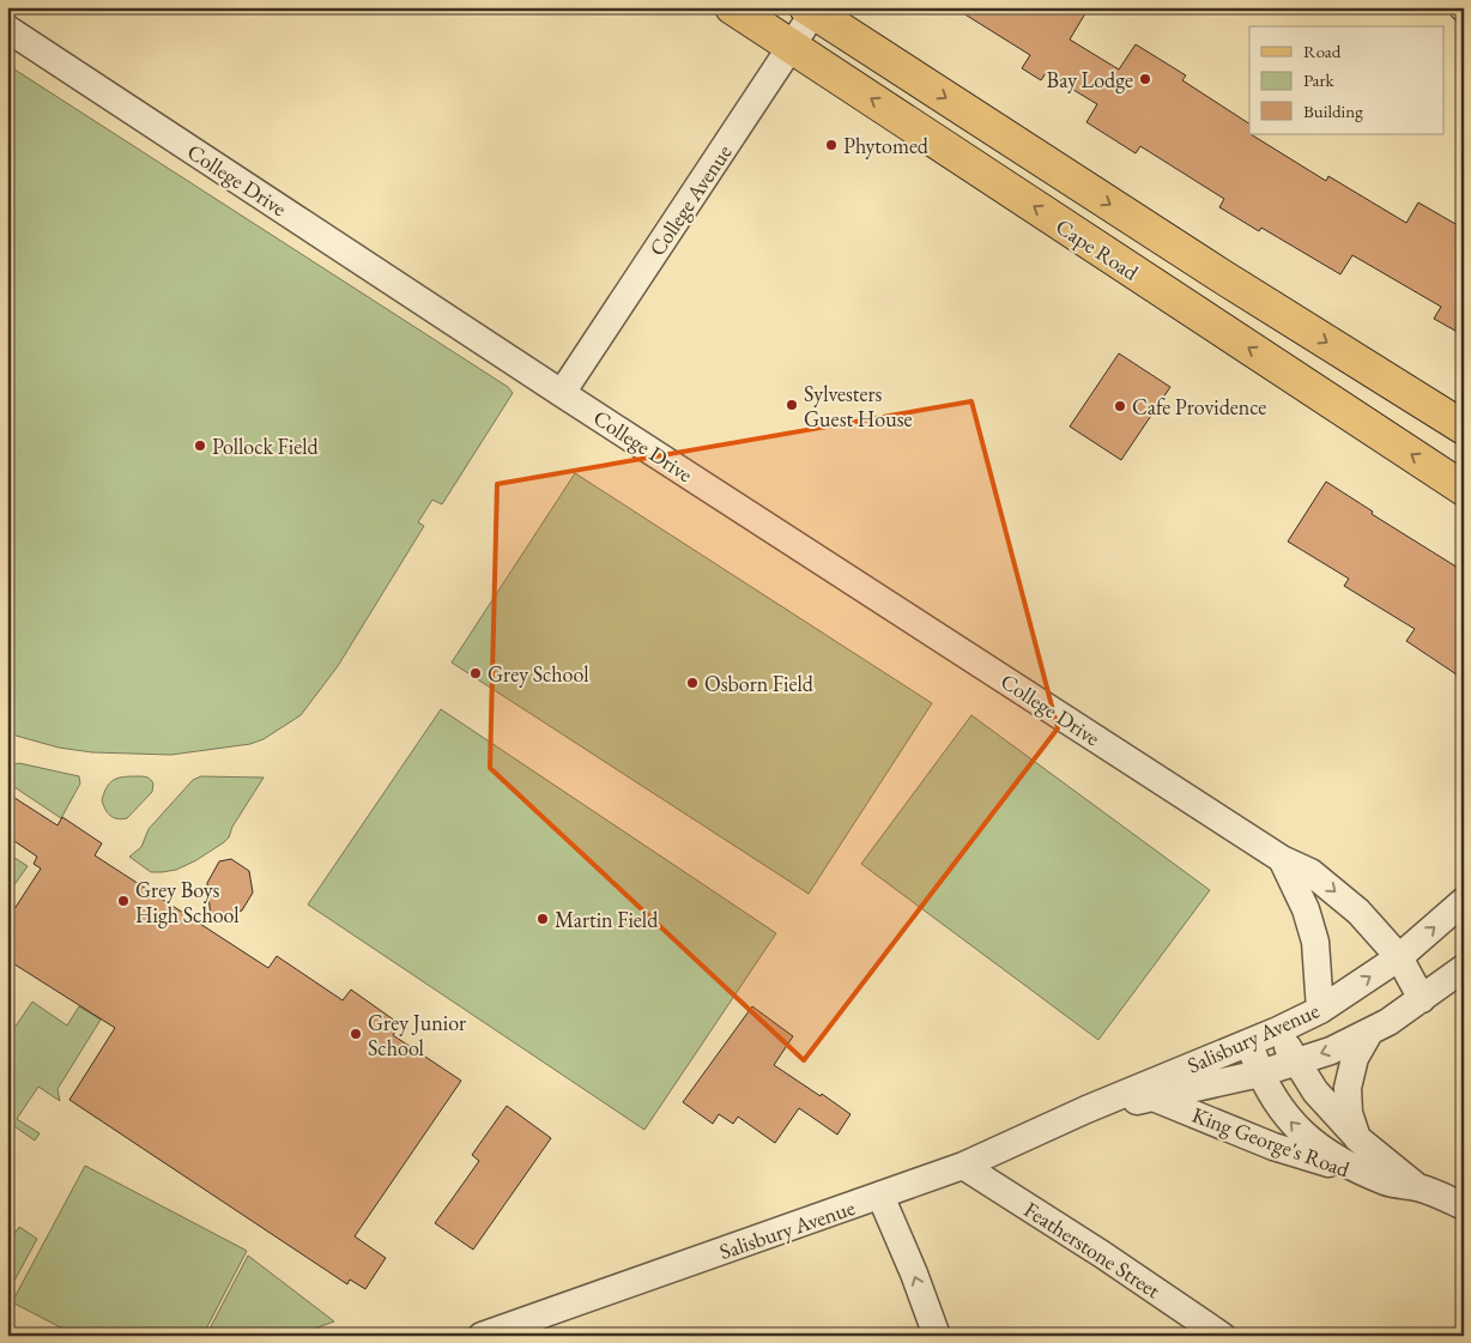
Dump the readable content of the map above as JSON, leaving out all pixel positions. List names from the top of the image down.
{
  "streets": {
    "main road": ["Cape Road"],
    "street": [
      "College Drive",
      "College Avenue",
      "Salisbury Avenue",
      "King George's Road",
      "Featherstone Street"
    ]
  },
  "crossings": [
    ["College Drive", "College Avenue"],
    ["College Drive", "Salisbury Avenue"],
    ["College Avenue", "Cape Road"],
    ["Salisbury Avenue", "King George's Road"],
    ["Salisbury Avenue", "Featherstone Street"]
  ],
  "places": [
    "Bay Lodge",
    "Phytomed",
    "Sylvesters Guest House",
    "Cafe Providence",
    "Pollock Field",
    "Grey School",
    "Osborn Field",
    "Grey Boys High School",
    "Martin Field",
    "Grey Junior School"
  ],
  "legend": ["Road", "Park", "Building"]
}
